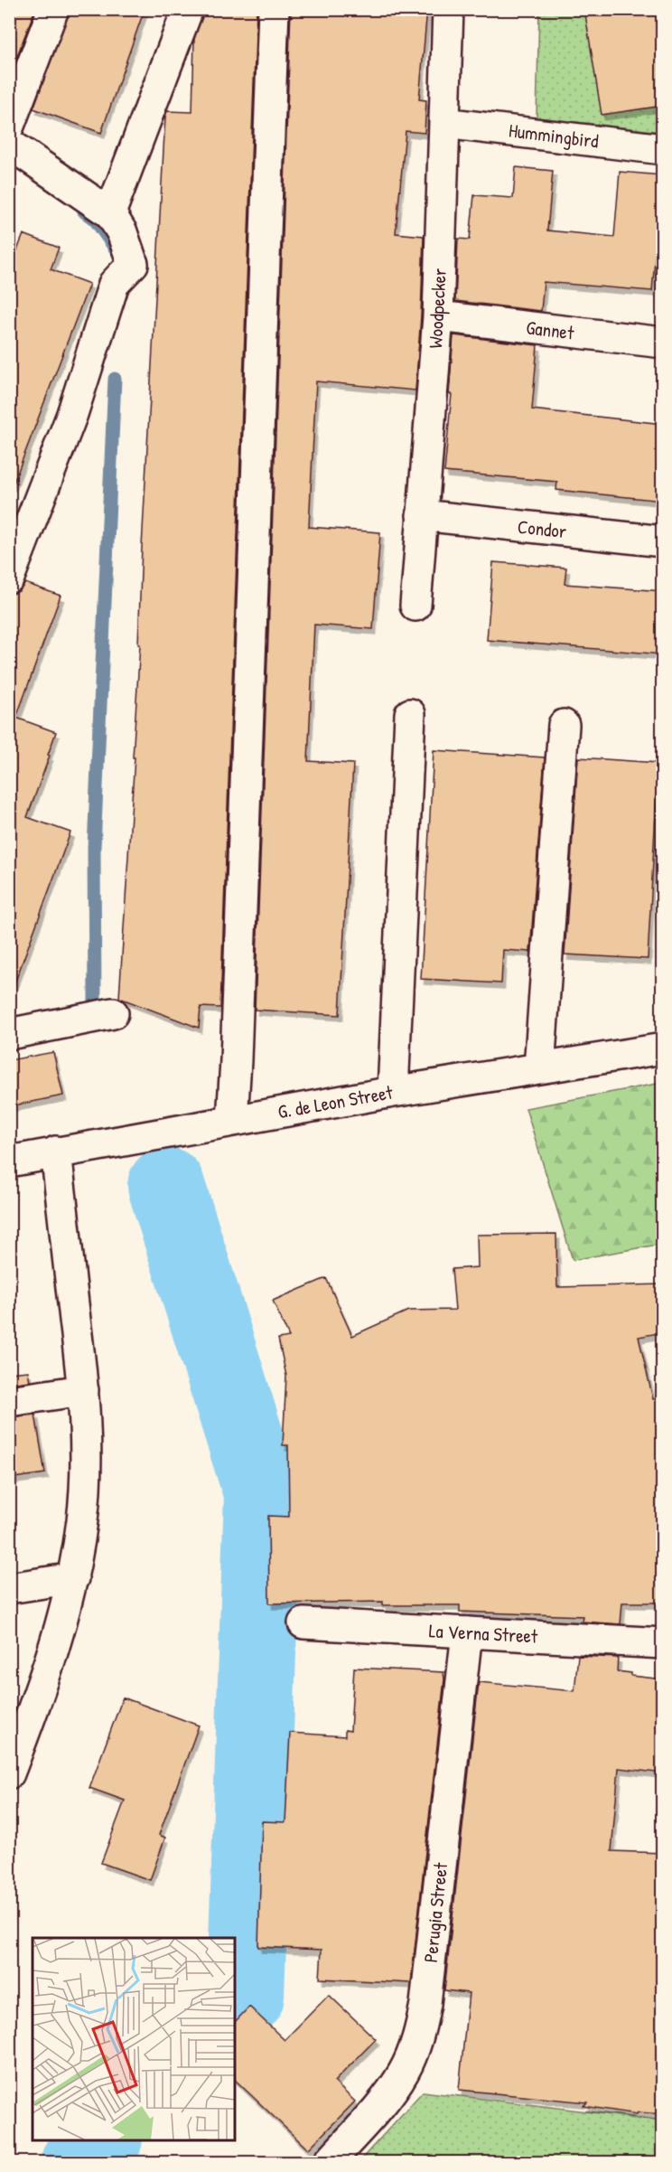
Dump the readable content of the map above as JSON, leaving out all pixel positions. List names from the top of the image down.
{
  "streets": {
    "street": [
      "Hummingbird",
      "Woodpecker",
      "Gannet",
      "Condor",
      "G. de Leon Street",
      "La Verna Street",
      "Perugia Street"
    ]
  },
  "crossings": [
    ["Hummingbird", "Woodpecker"],
    ["Woodpecker", "Gannet"],
    ["Woodpecker", "Condor"],
    ["La Verna Street", "Perugia Street"]
  ]
}
